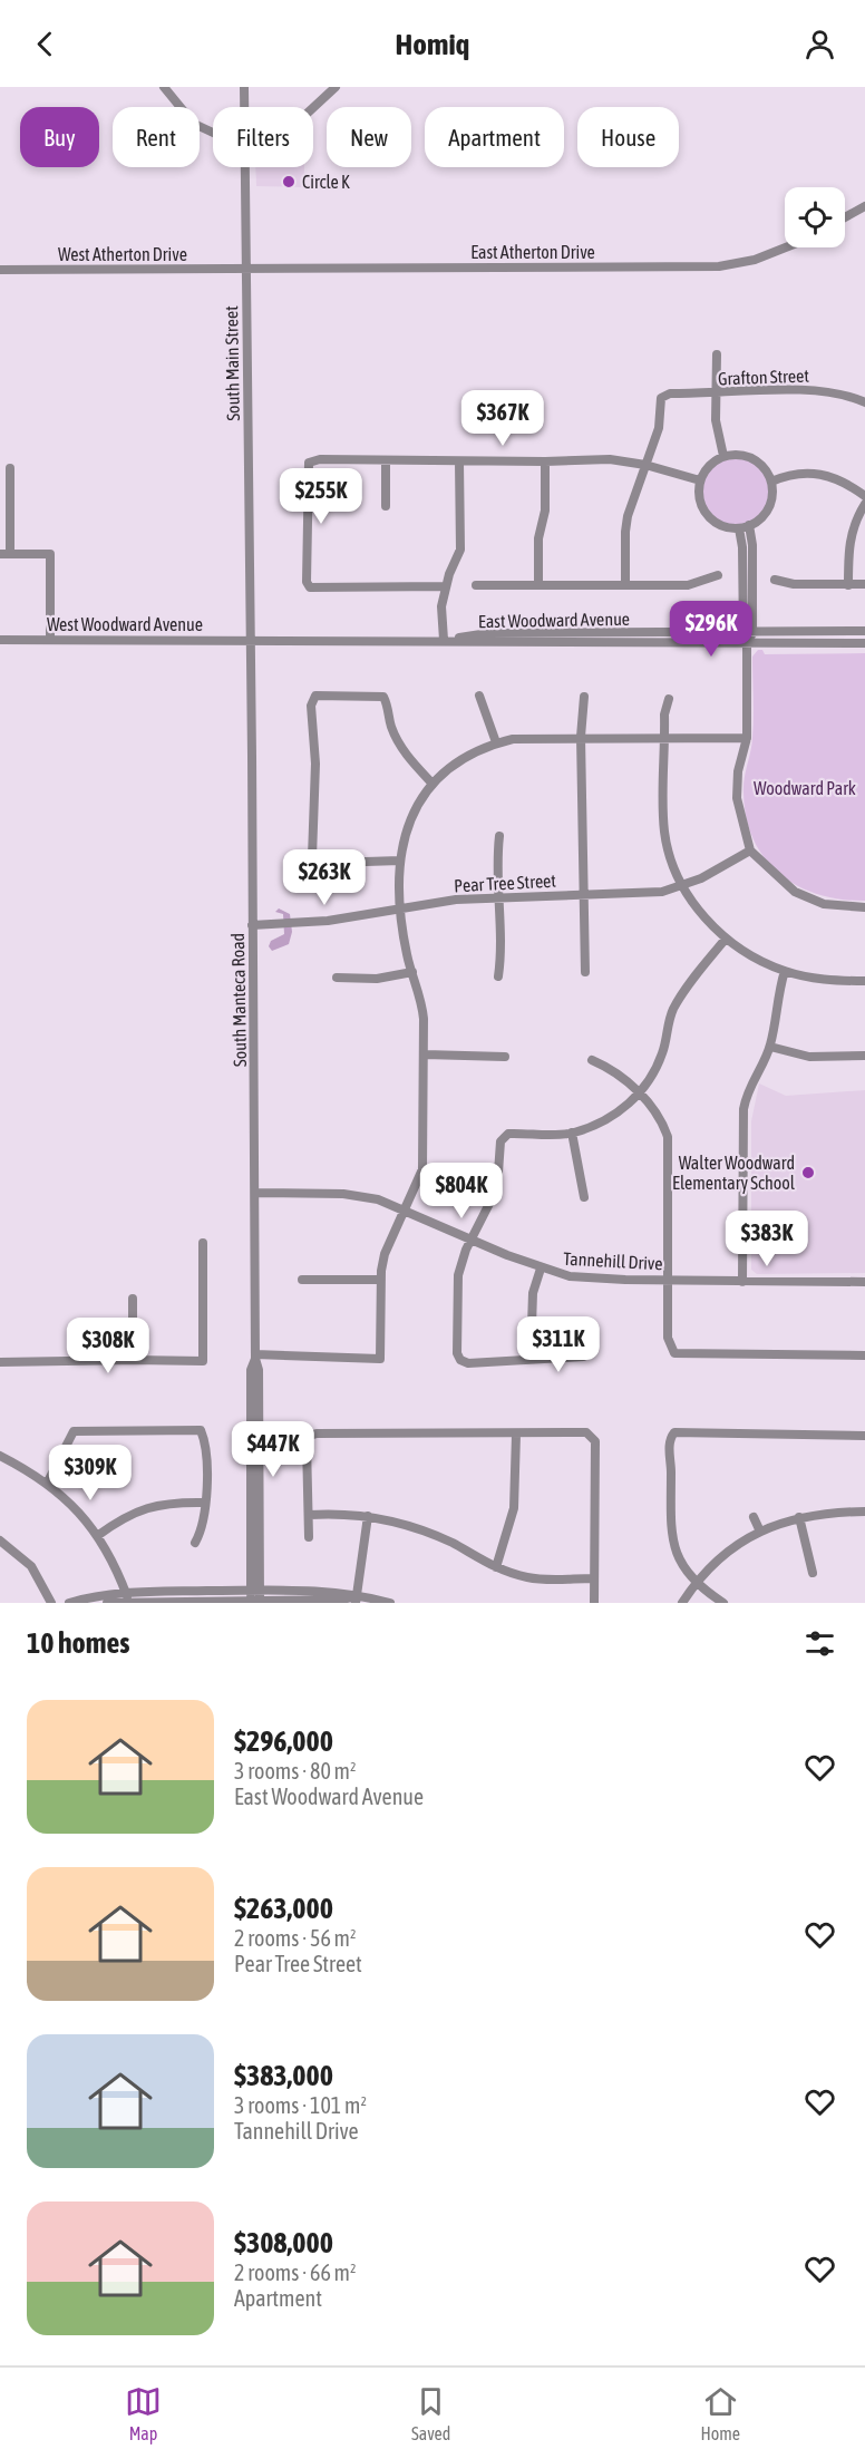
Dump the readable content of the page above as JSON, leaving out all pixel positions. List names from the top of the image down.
{
  "streets": {
    "street": [
      "East Atherton Drive",
      "West Atherton Drive",
      "South Main Street",
      "Grafton Street",
      "East Woodward Avenue",
      "West Woodward Avenue",
      "Pear Tree Street",
      "South Manteca Road",
      "Tannehill Drive"
    ]
  },
  "crossings": [
    ["East Atherton Drive", "West Atherton Drive"],
    ["East Atherton Drive", "South Main Street"],
    ["West Atherton Drive", "South Main Street"],
    ["South Main Street", "East Woodward Avenue"],
    ["South Main Street", "West Woodward Avenue"],
    ["South Main Street", "South Manteca Road"],
    ["East Woodward Avenue", "West Woodward Avenue"],
    ["East Woodward Avenue", "South Manteca Road"],
    ["West Woodward Avenue", "South Manteca Road"],
    ["Pear Tree Street", "South Manteca Road"],
    ["South Manteca Road", "Tannehill Drive"]
  ],
  "parks": ["Woodward Park"],
  "places": ["Circle K", "Walter Woodward Elementary School"],
  "page": {
    "header": "Homiq",
    "chip": [
      "Buy",
      "Rent",
      "Filters",
      "New",
      "Apartment",
      "House"
    ],
    "price": [
      "$367K",
      "$255K",
      "$296K",
      "$263K",
      "$804K",
      "$383K",
      "$311K",
      "$308K",
      "$447K",
      "$309K"
    ],
    "heading": "10 homes",
    "list": [
      {
        "name": "$296,000",
        "note": "3 rooms · 80 m² · East Woodward Avenue"
      },
      {
        "name": "$263,000",
        "note": "2 rooms · 56 m² · Pear Tree Street"
      },
      {
        "name": "$383,000",
        "note": "3 rooms · 101 m² · Tannehill Drive"
      },
      {
        "name": "$308,000",
        "note": "2 rooms · 66 m² · Apartment"
      }
    ],
    "tabs": ["Map", "Saved", "Home"]
  }
}
